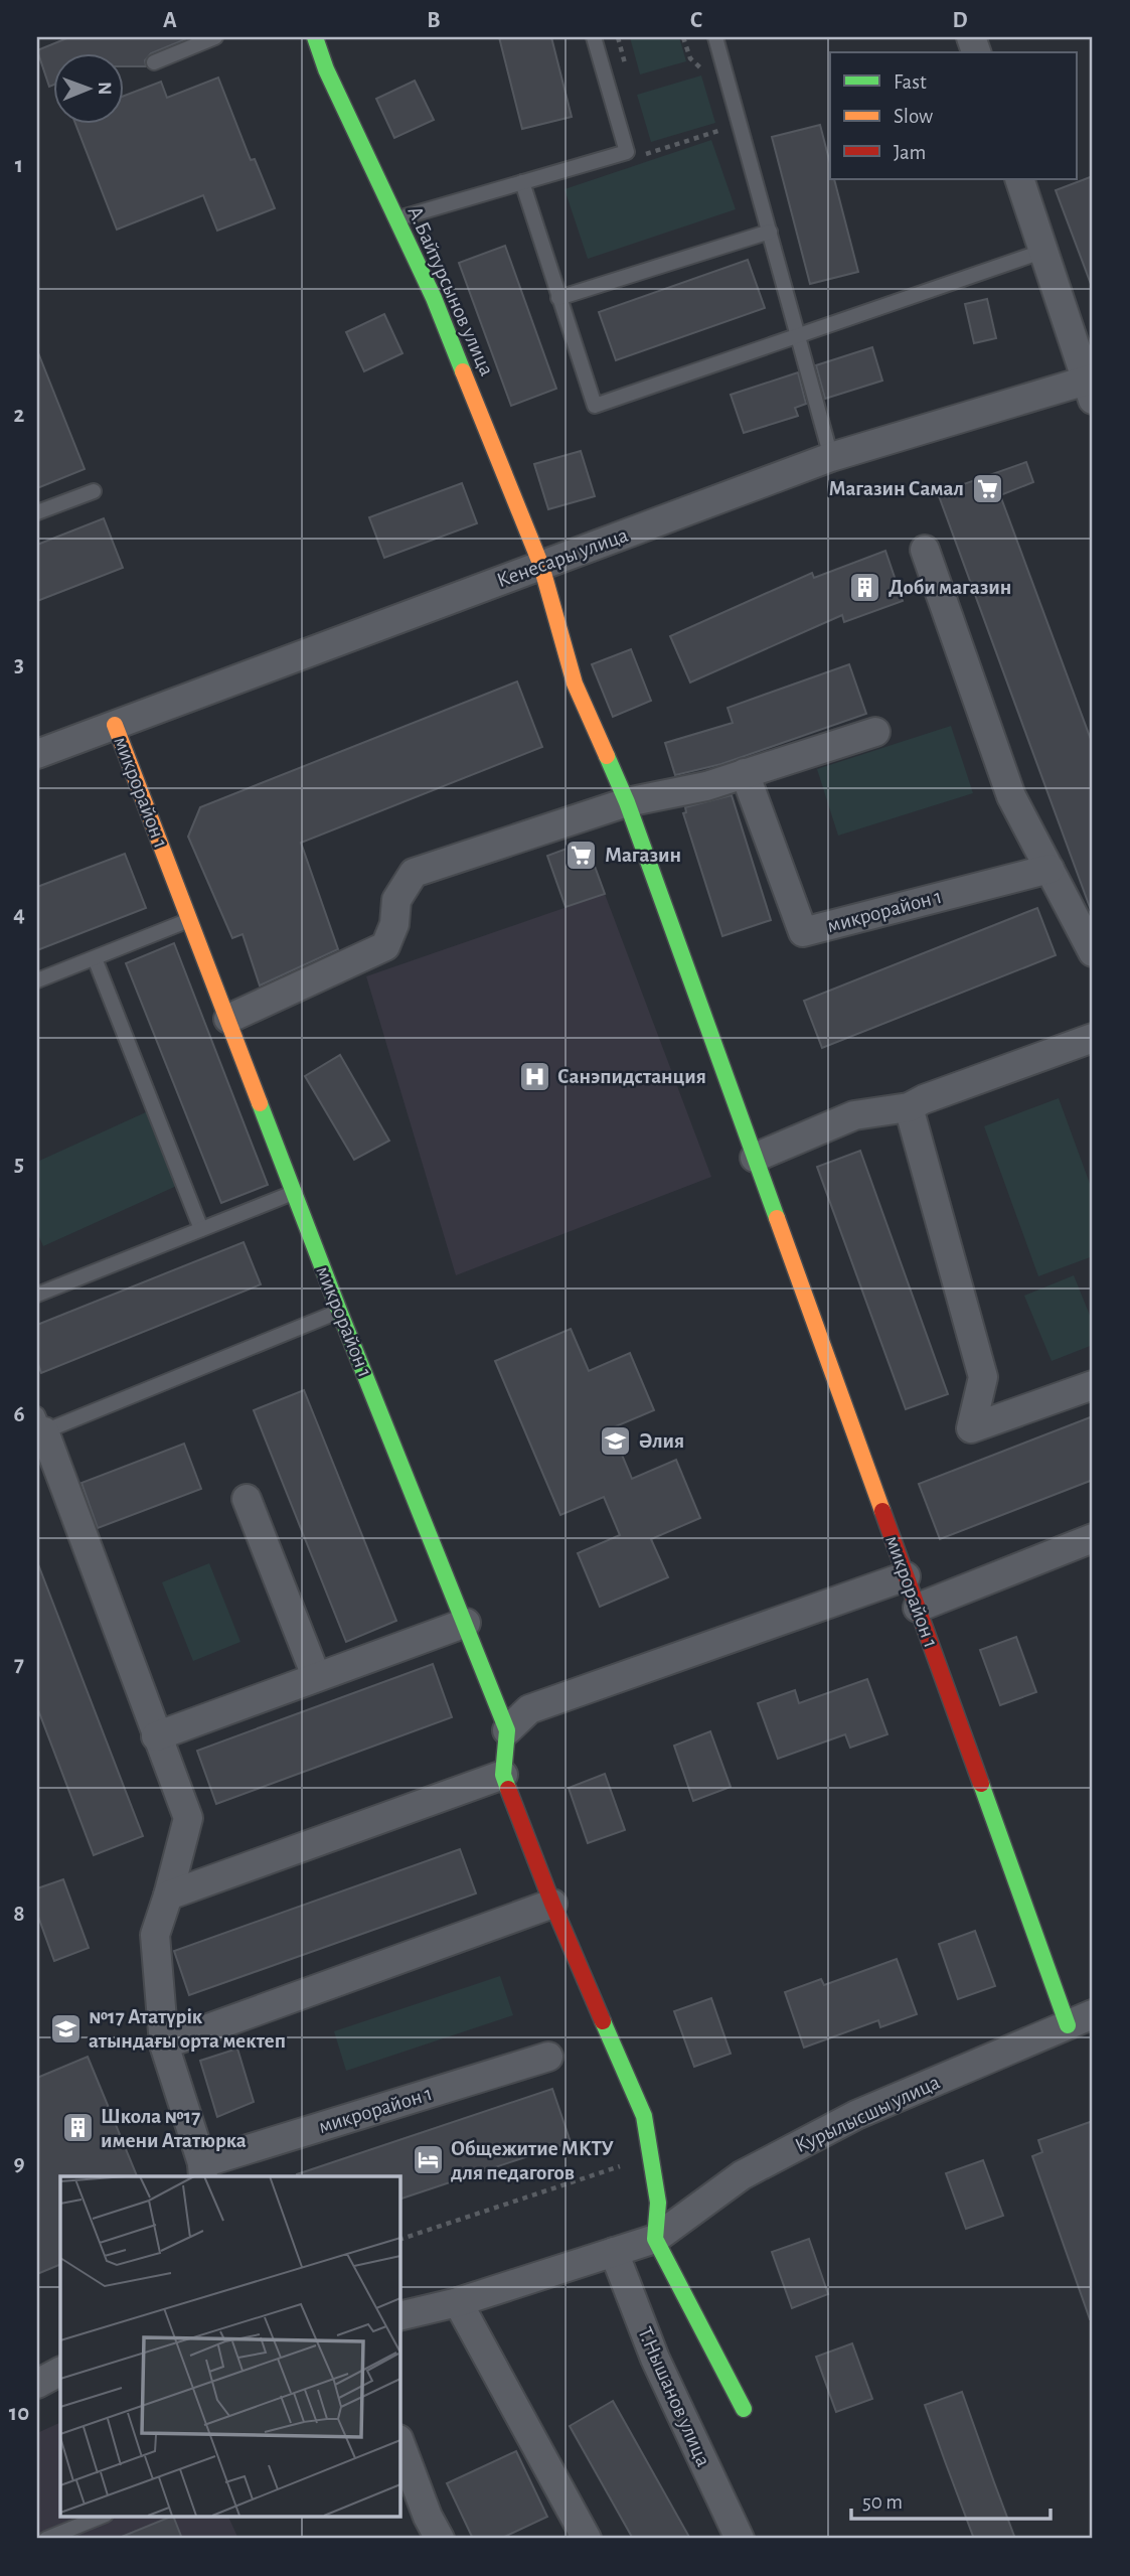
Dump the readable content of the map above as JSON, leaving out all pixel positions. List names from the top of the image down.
{
  "streets": {
    "street": [
      "А.Байтурсынов улица",
      "Кенесары улица",
      "микрорайон 1",
      "Курылысшы улица",
      "Т.Нышанов улица"
    ]
  },
  "crossings": [
    ["А.Байтурсынов улица", "Кенесары улица"],
    ["А.Байтурсынов улица", "микрорайон 1"],
    ["Кенесары улица", "микрорайон 1"],
    ["микрорайон 1", "Курылысшы улица"],
    ["Курылысшы улица", "Т.Нышанов улица"]
  ],
  "places": {
    "supermarket": ["Магазин Самал", "Магазин"],
    "building": ["Доби магазин", "Школа №17 имени Ататюрка"],
    "hospital": ["Санэпидстанция"],
    "school or university": ["Әлия", "№17 Ататүрік атындағы орта мектеп"],
    "hotel": ["Общежитие МКТУ для педагогов"]
  },
  "legend": ["Fast", "Slow", "Jam"],
  "scale_bar": "50 m",
  "north": "right",
  "grid": {
    "columns": [
      "A",
      "B",
      "C",
      "D"
    ],
    "rows": [
      "1",
      "2",
      "3",
      "4",
      "5",
      "6",
      "7",
      "8",
      "9",
      "10"
    ]
  }
}
